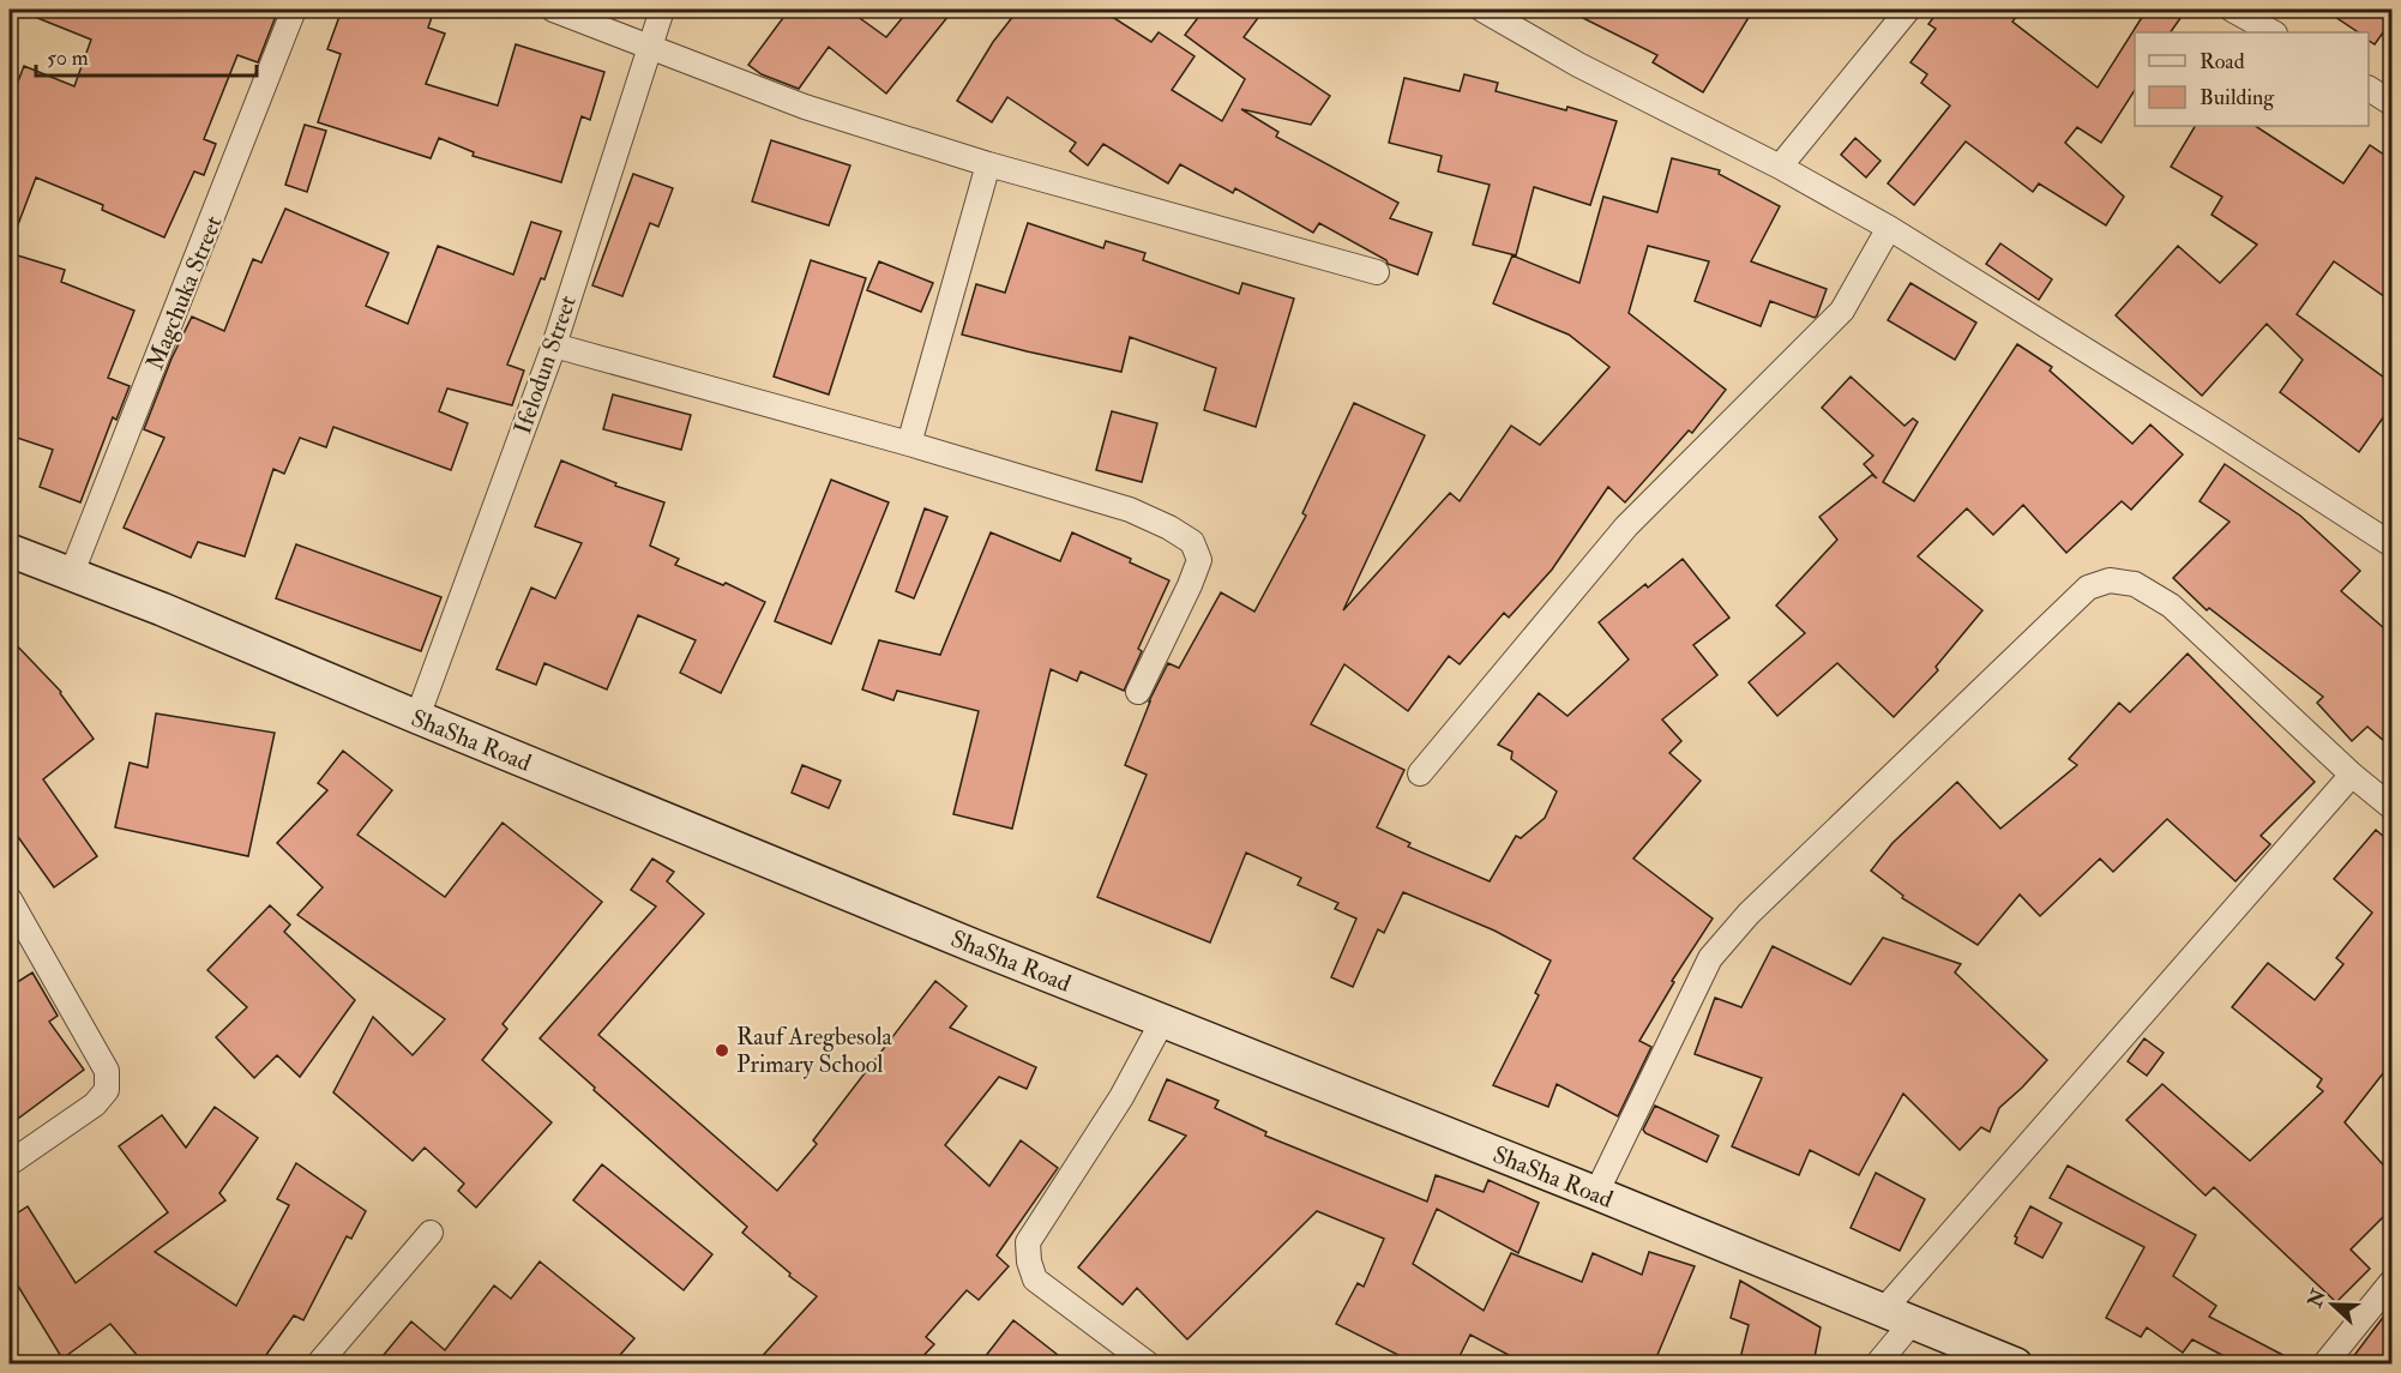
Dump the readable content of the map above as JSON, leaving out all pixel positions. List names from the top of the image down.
{
  "streets": {
    "street": ["Magchuka Street", "Ifelodun Street", "ShaSha Road"]
  },
  "crossings": [
    ["Magchuka Street", "ShaSha Road"],
    ["Ifelodun Street", "ShaSha Road"]
  ],
  "places": ["Rauf Aregbesola Primary School"],
  "legend": ["Road", "Building"],
  "scale_bar": "50 m",
  "north": "left"
}
